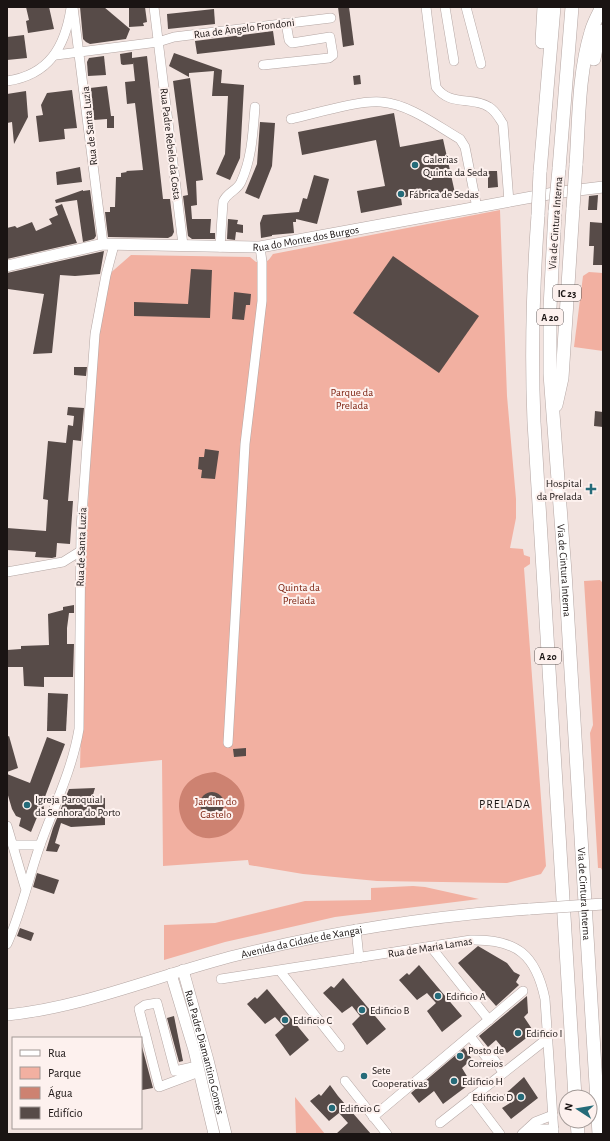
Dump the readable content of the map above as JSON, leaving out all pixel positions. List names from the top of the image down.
{
  "streets": {
    "highway": ["Via de Cintura Interna", "IC 23", "A 20"],
    "main road": ["Rua do Monte dos Burgos", "Avenida da Cidade de Xangai", "Rua Padre Diamantino Gomes"],
    "street": [
      "Rua de Ângelo Frondoni",
      "Rua de Santa Luzia",
      "Rua Padre Rebelo da Costa",
      "Rua de Maria Lamas"
    ]
  },
  "crossings": [
    ["Rua de Ângelo Frondoni", "Rua de Santa Luzia"],
    ["Rua de Ângelo Frondoni", "Rua Padre Rebelo da Costa"],
    ["Rua de Santa Luzia", "Rua do Monte dos Burgos"],
    ["Rua Padre Rebelo da Costa", "Rua do Monte dos Burgos"],
    ["Via de Cintura Interna", "IC 23"],
    ["Avenida da Cidade de Xangai", "Rua Padre Diamantino Gomes"]
  ],
  "districts": ["PRELADA"],
  "parks": ["Parque da Prelada", "Quinta da Prelada", "Jardim do Castelo"],
  "places": {
    "other": [
      "Galerias Quinta da Seda",
      "Fábrica de Sedas",
      "Igreja Paroquial da Senhora do Porto",
      "Edificio A",
      "Edificio B",
      "Edificio C",
      "Edificio I",
      "Posto de Correios",
      "Sete Cooperativas",
      "Edificio H",
      "Edificio D",
      "Edificio G"
    ],
    "health": ["Hospital da Prelada"]
  },
  "legend": [
    "Rua",
    "Parque",
    "Água",
    "Edifício"
  ],
  "north": "left"
}
